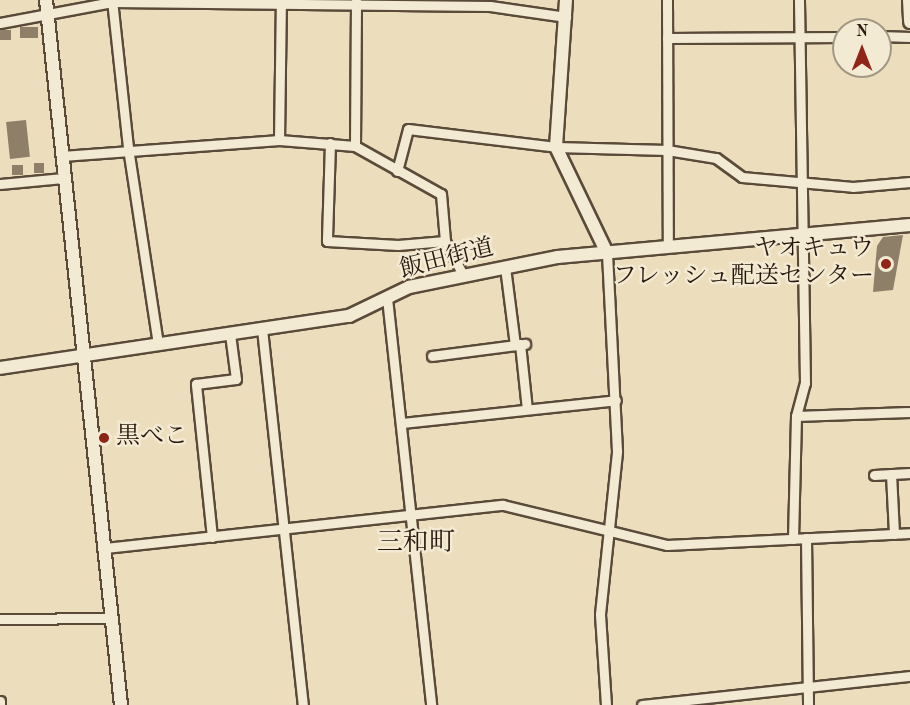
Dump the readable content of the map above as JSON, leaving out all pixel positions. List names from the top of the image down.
{
  "streets": {
    "street": ["飯田街道"]
  },
  "districts": ["三和町"],
  "places": ["ヤオキュウ フレッシュ配送センター", "黒べこ"],
  "north": "top"
}
